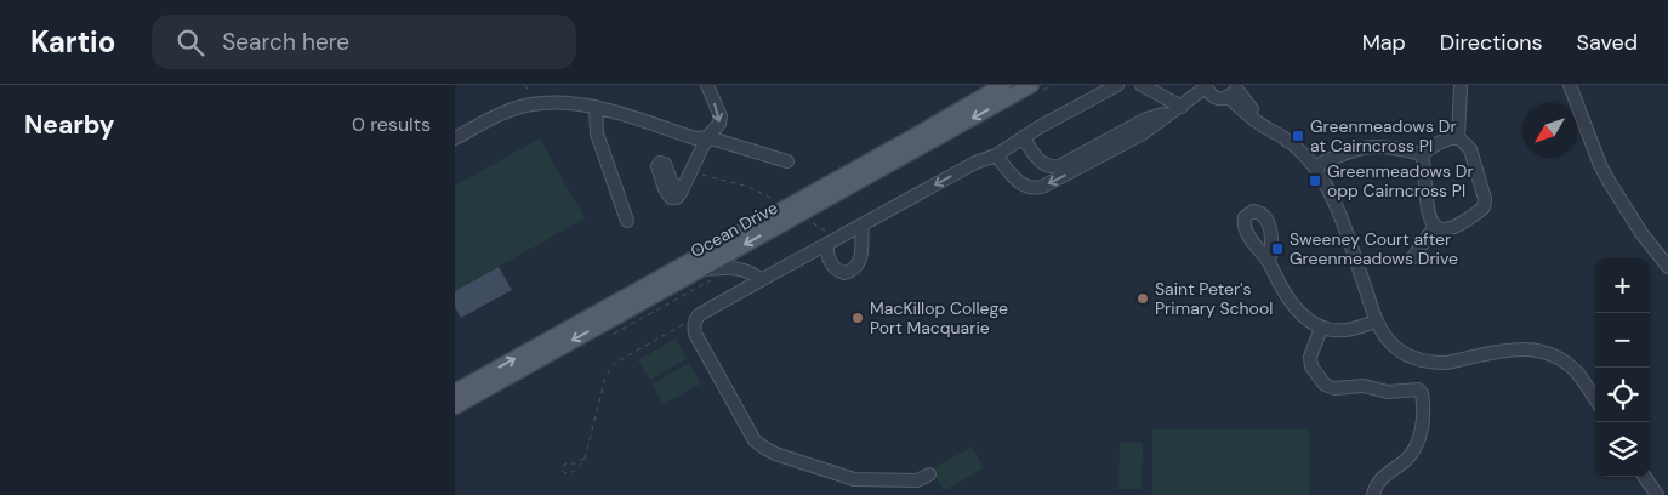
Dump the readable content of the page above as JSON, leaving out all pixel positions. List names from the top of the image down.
{
  "streets": {
    "main road": ["Ocean Drive"]
  },
  "places": {
    "transit": ["Greenmeadows Dr at Cairncross Pl", "Greenmeadows Dr opp Cairncross Pl", "Sweeney Court after Greenmeadows Drive"],
    "other": ["Saint Peter's Primary School", "MacKillop College Port Macquarie"]
  },
  "north": "bottom left",
  "page": {
    "header": "Kartio",
    "search": "Search here",
    "nav": ["Map", "Directions", "Saved"],
    "heading": ["Nearby", "0 results"],
    "map_buttons": ["+", "−"]
  }
}
